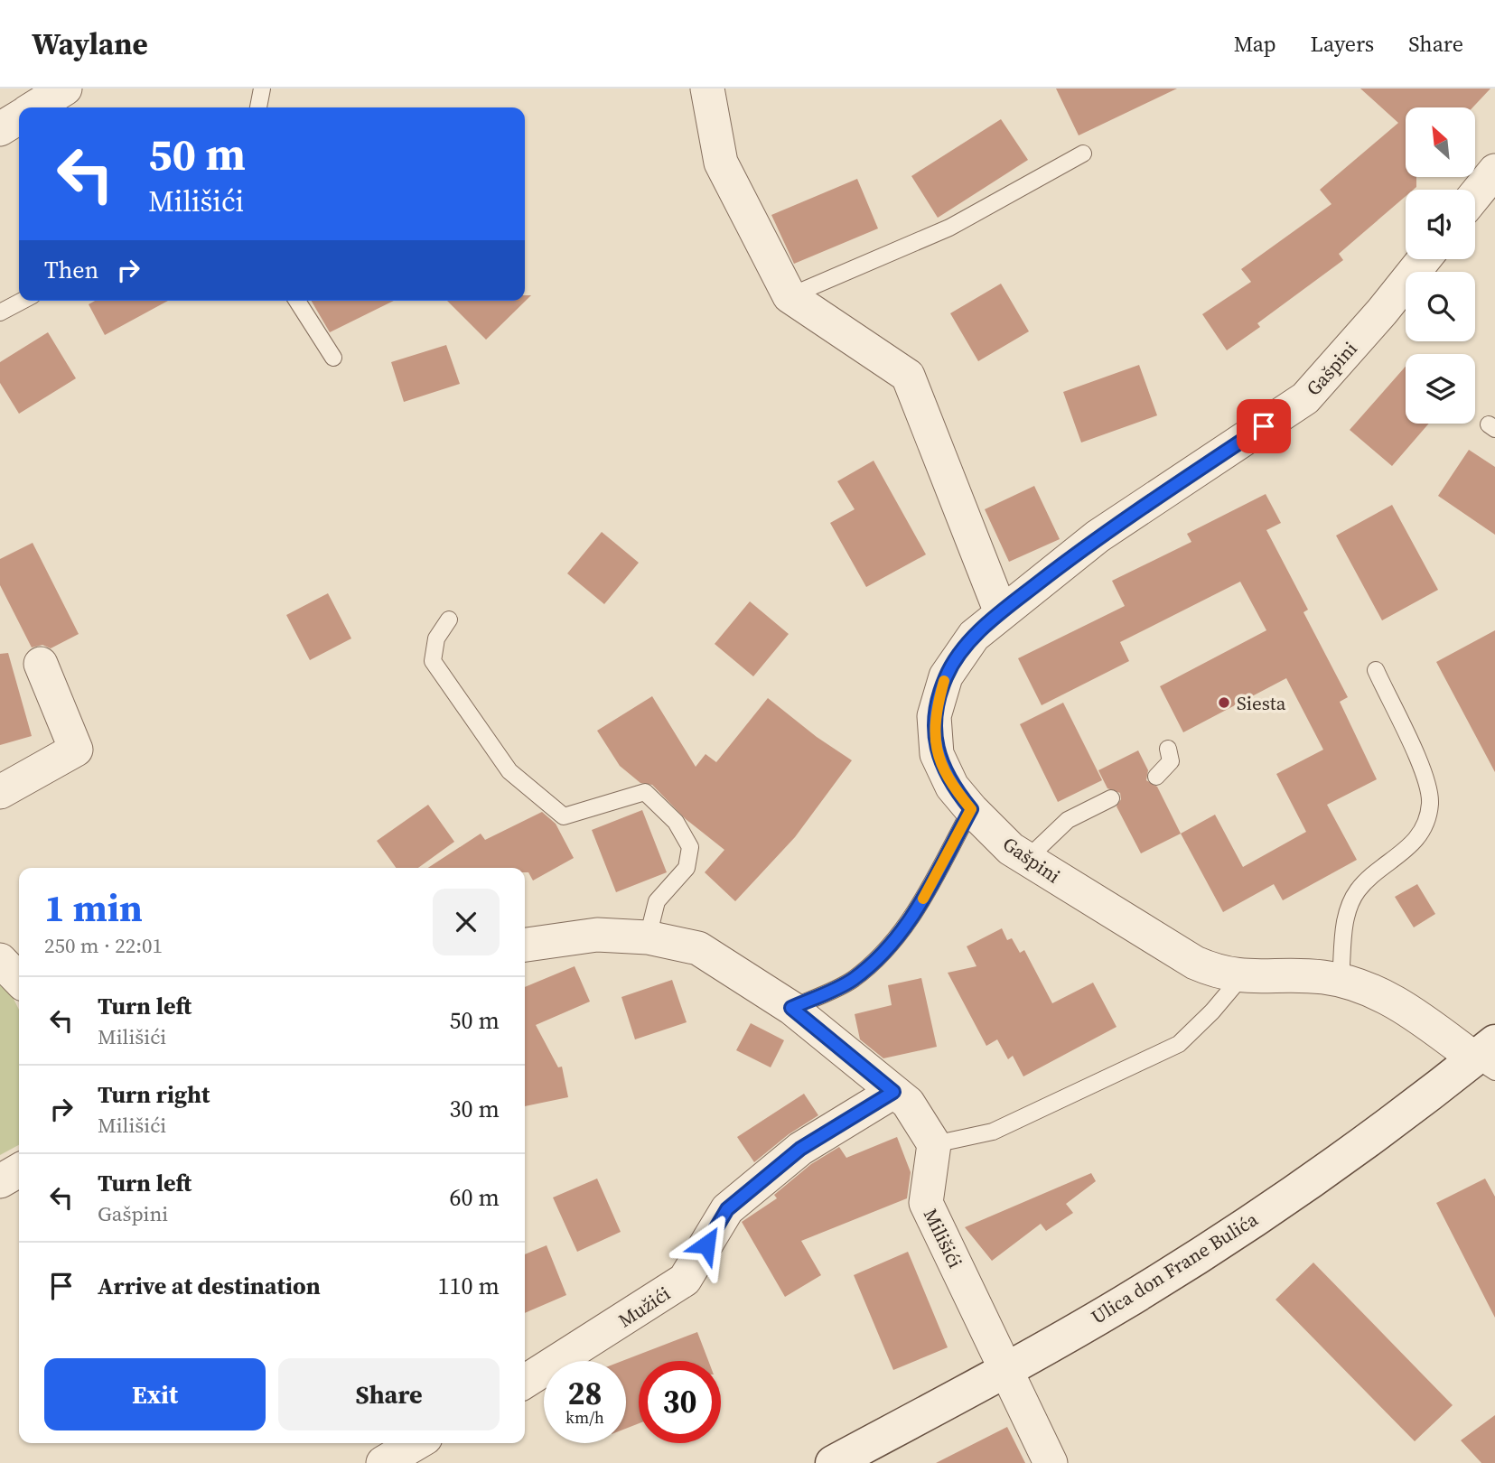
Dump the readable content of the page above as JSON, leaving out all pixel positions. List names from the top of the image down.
{
  "streets": {
    "street": [
      "Gašpini",
      "Milišići",
      "Ulica don Frane Bulića",
      "Mužići"
    ]
  },
  "crossings": [
    ["Gašpini", "Ulica don Frane Bulića"],
    ["Milišići", "Ulica don Frane Bulića"]
  ],
  "places": ["Siesta"],
  "north": "top left",
  "page": {
    "header": "Waylane",
    "nav": ["Map", "Layers", "Share"],
    "turn": ["50 m", "Milišići"],
    "then": "Then",
    "heading": ["1 min", "250 m · 22:01"],
    "list": [
      {
        "name": "Turn left",
        "note": "Milišići",
        "value": "50 m"
      },
      {
        "name": "Turn right",
        "note": "Milišići",
        "value": "30 m"
      },
      {
        "name": "Turn left",
        "note": "Gašpini",
        "value": "60 m"
      },
      {
        "name": "Arrive at destination",
        "value": "110 m"
      }
    ],
    "buttons": ["Exit", "Share"],
    "speed": "28 km/h",
    "limit": "30"
  }
}
